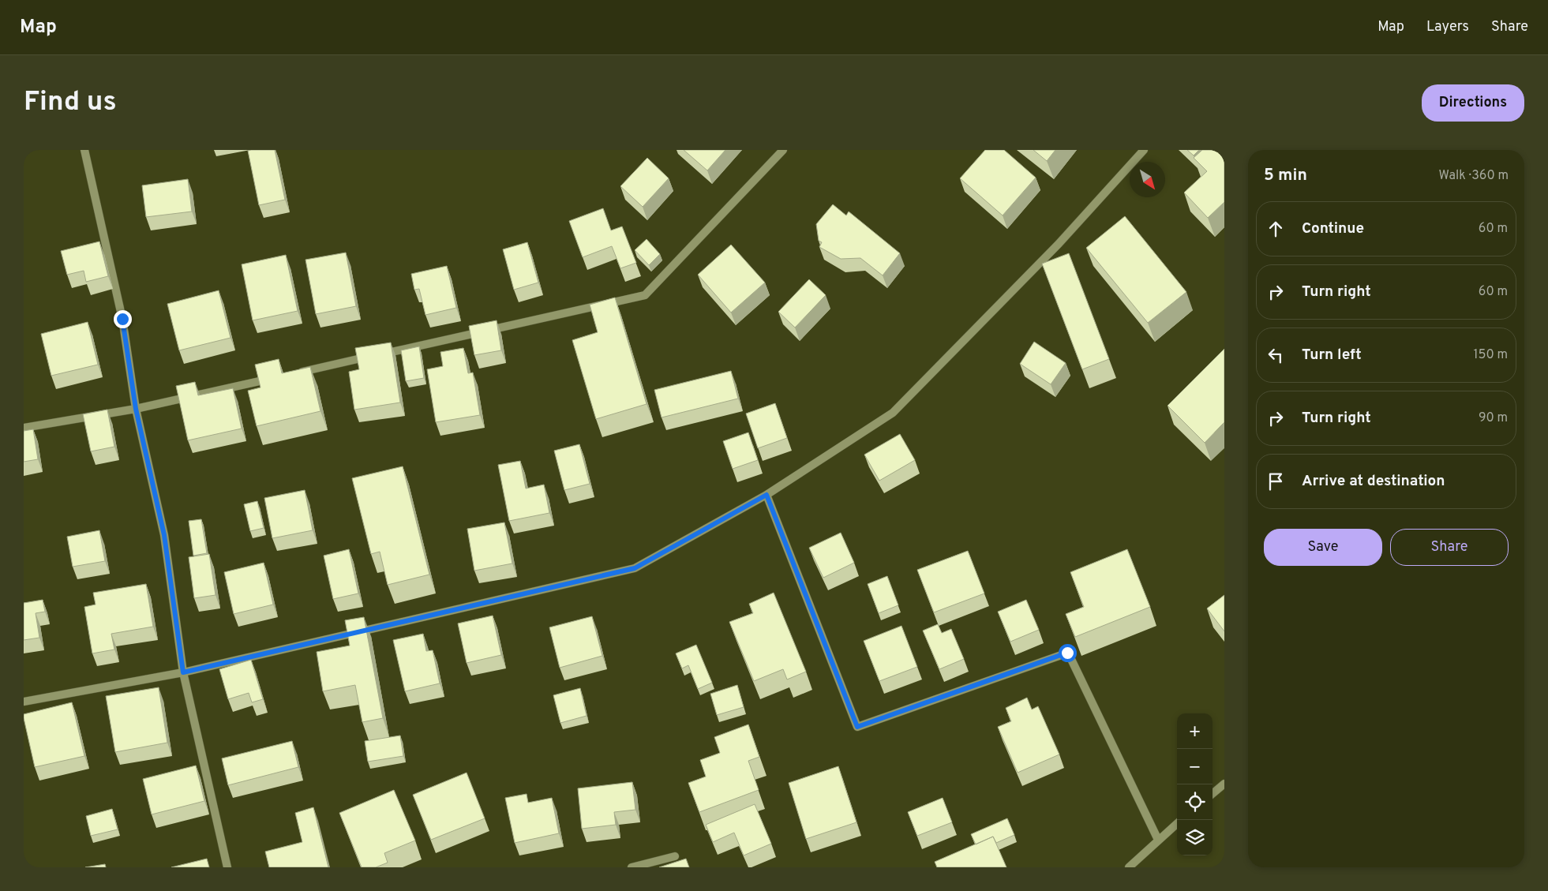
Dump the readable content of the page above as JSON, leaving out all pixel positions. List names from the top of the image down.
{
  "north": "bottom right",
  "page": {
    "header": "Map",
    "nav": ["Map", "Layers", "Share"],
    "buttons": [
      "Directions",
      ["Save", "Share"]
    ],
    "title": "Find us",
    "heading": ["5 min", "Walk · 360 m"],
    "list": [
      ["Continue", "60 m"],
      ["Turn right", "60 m"],
      ["Turn left", "150 m"],
      ["Turn right", "90 m"],
      "Arrive at destination"
    ],
    "map_buttons": ["+", "−"]
  }
}
